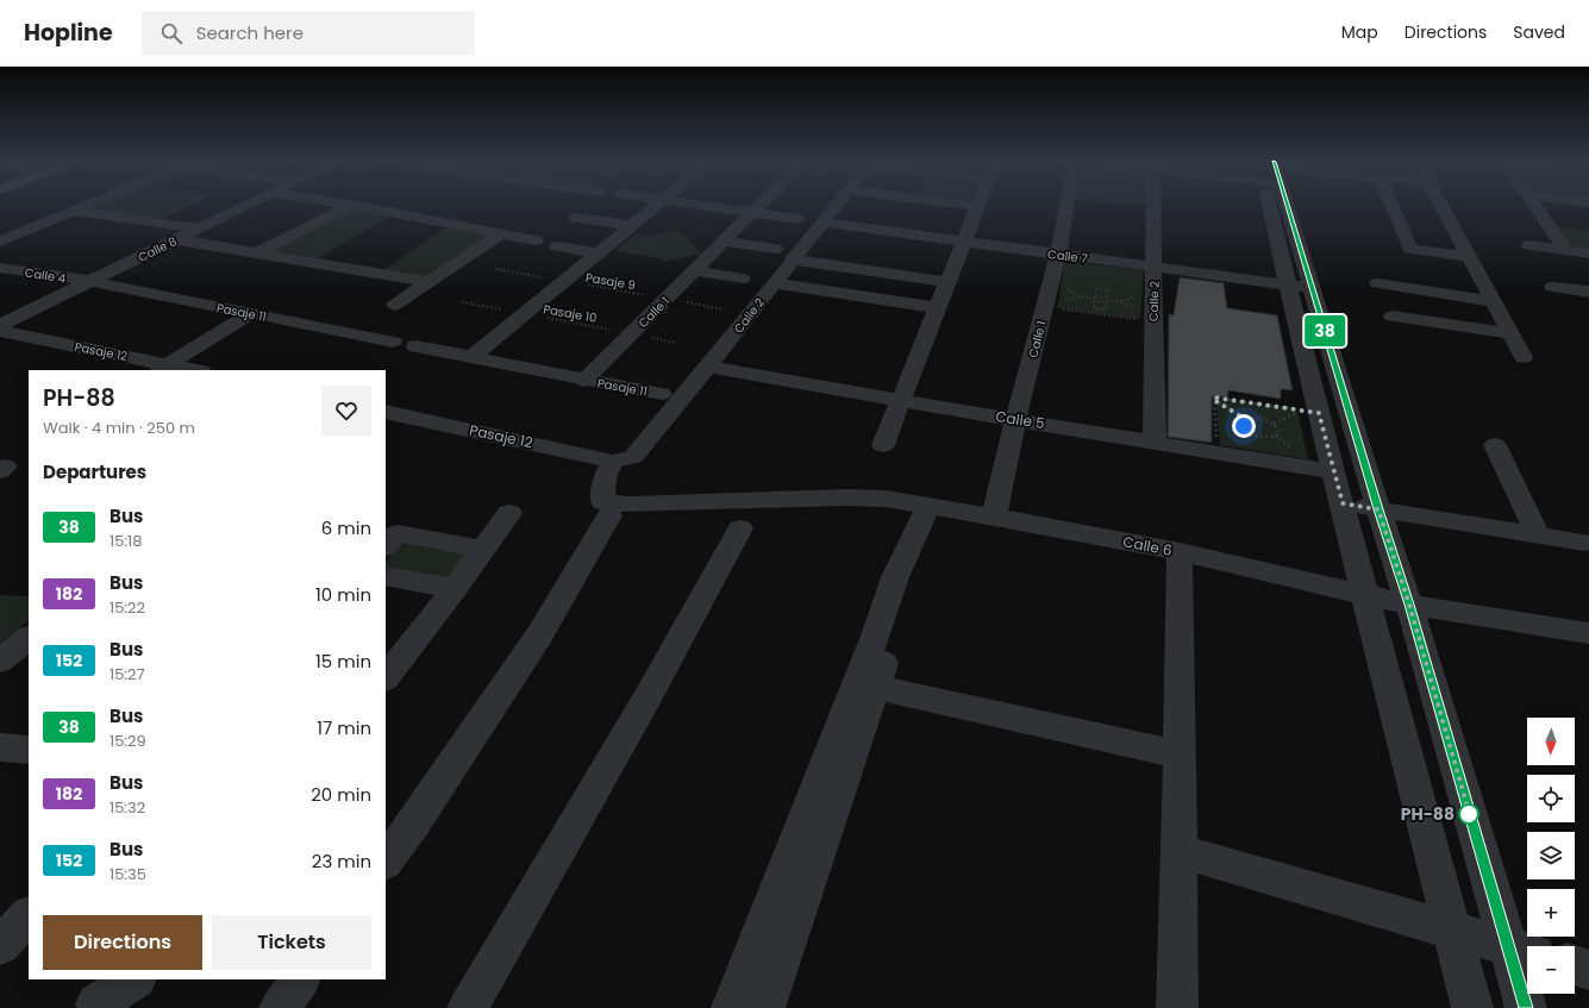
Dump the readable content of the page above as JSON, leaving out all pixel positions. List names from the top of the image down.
{
  "streets": {
    "street": [
      "Calle 8",
      "Calle 7",
      "Calle 4",
      "Calle 2",
      "Pasaje 11",
      "Calle 1",
      "Pasaje 12",
      "Calle 5",
      "Calle 6"
    ],
    "path": ["Pasaje 9", "Pasaje 10"]
  },
  "crossings": [
    ["Calle 8", "Calle 4"],
    ["Calle 8", "Pasaje 11"],
    ["Calle 7", "Calle 2"],
    ["Calle 7", "Calle 1"],
    ["Calle 4", "Pasaje 11"],
    ["Pasaje 9", "Calle 1"],
    ["Calle 2", "Pasaje 12"],
    ["Calle 2", "Calle 5"],
    ["Calle 2", "Calle 6"],
    ["Pasaje 11", "Calle 1"],
    ["Calle 1", "Pasaje 10"],
    ["Calle 1", "Calle 5"],
    ["Calle 1", "Calle 6"],
    ["Pasaje 12", "Calle 6"]
  ],
  "places": ["PH-88"],
  "lines": ["bus line 38"],
  "north": "bottom",
  "page": {
    "header": "Hopline",
    "search": "Search here",
    "nav": ["Map", "Directions", "Saved"],
    "on_map": "38",
    "heading": [
      ["PH-88", "Walk · 4 min · 250 m"],
      "Departures"
    ],
    "list": [
      {
        "mark": "38",
        "name": "Bus",
        "note": "15:18",
        "value": "6 min"
      },
      {
        "mark": "182",
        "name": "Bus",
        "note": "15:22",
        "value": "10 min"
      },
      {
        "mark": "152",
        "name": "Bus",
        "note": "15:27",
        "value": "15 min"
      },
      {
        "mark": "38",
        "name": "Bus",
        "note": "15:29",
        "value": "17 min"
      },
      {
        "mark": "182",
        "name": "Bus",
        "note": "15:32",
        "value": "20 min"
      },
      {
        "mark": "152",
        "name": "Bus",
        "note": "15:35",
        "value": "23 min"
      }
    ],
    "map_buttons": ["+", "−"],
    "buttons": ["Directions", "Tickets"]
  }
}
